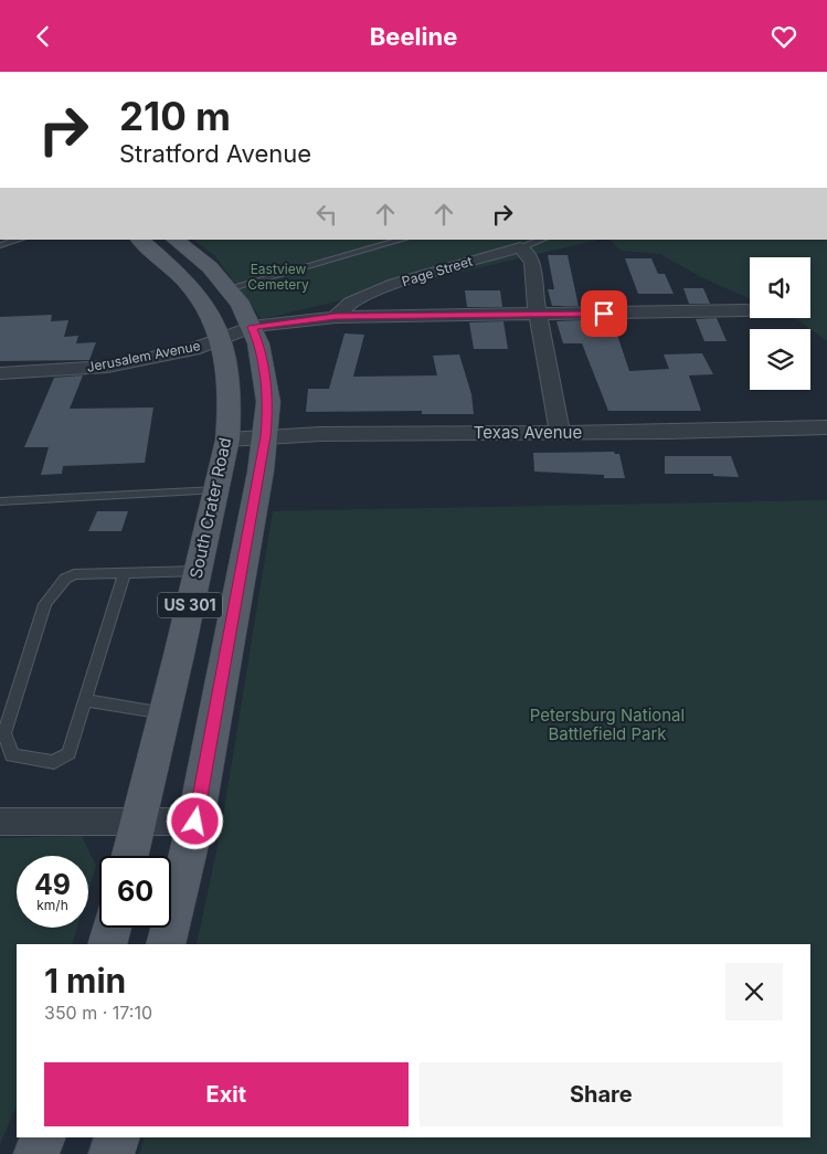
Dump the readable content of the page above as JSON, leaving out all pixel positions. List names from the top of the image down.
{
  "streets": {
    "main road": ["South Crater Road", "US 301"],
    "street": ["Page Street", "Jerusalem Avenue", "Texas Avenue"]
  },
  "crossings": [
    ["Page Street", "Jerusalem Avenue"],
    ["Jerusalem Avenue", "South Crater Road"],
    ["Jerusalem Avenue", "US 301"],
    ["Texas Avenue", "South Crater Road"],
    ["Texas Avenue", "US 301"]
  ],
  "parks": ["Eastview Cemetery", "Petersburg National Battlefield Park"],
  "page": {
    "header": "Beeline",
    "turn": ["210 m", "Stratford Avenue"],
    "speed": "49 km/h",
    "limit": "60",
    "heading": ["1 min", "350 m · 17:10"],
    "buttons": ["Exit", "Share"]
  }
}
